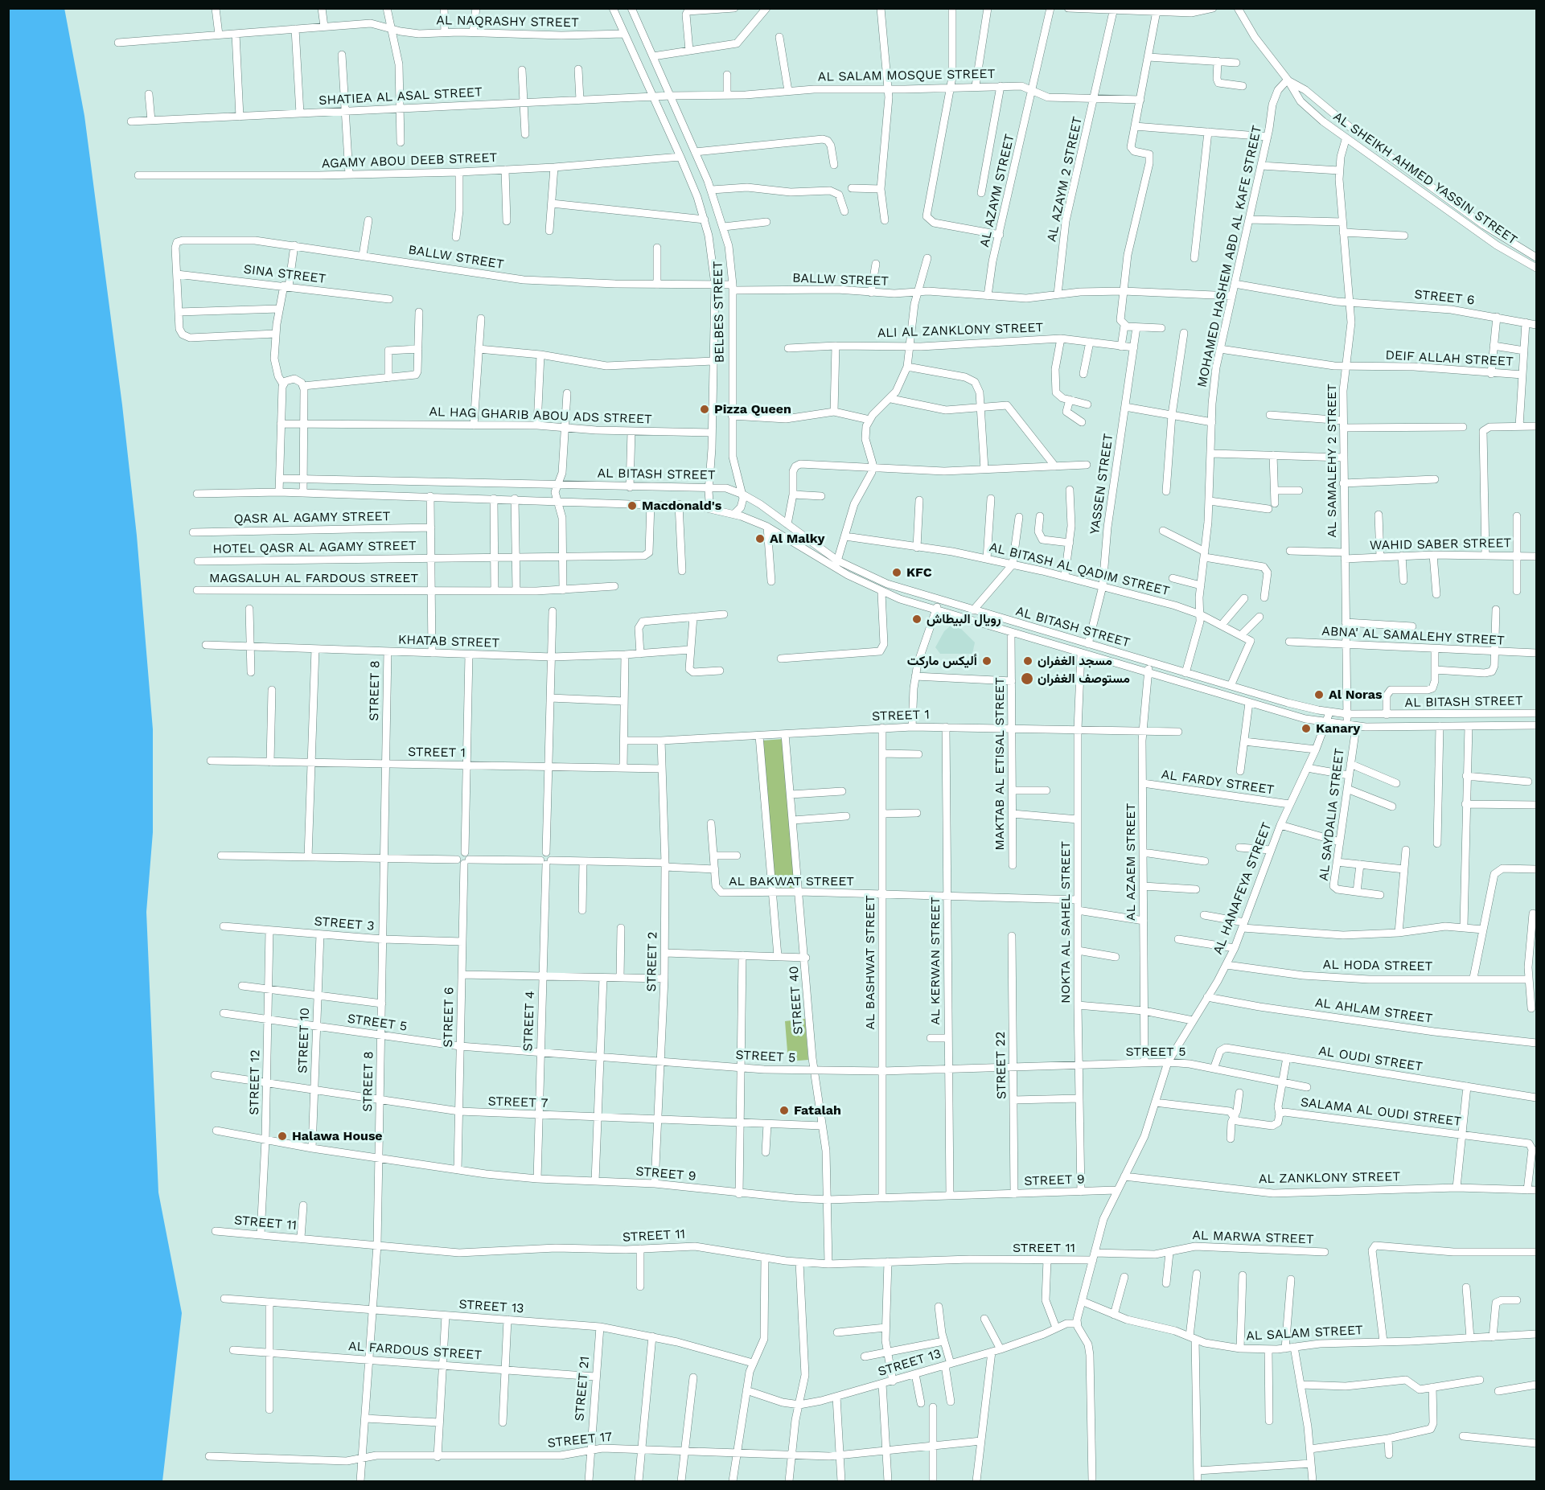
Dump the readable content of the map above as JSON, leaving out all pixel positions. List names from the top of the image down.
{
  "streets": {
    "street": [
      "AL NAQRASHY STREET",
      "AL SALAM MOSQUE STREET",
      "SHATIEA AL ASAL STREET",
      "AGAMY ABOU DEEB STREET",
      "AL SHEIKH AHMED YASSIN STREET",
      "AL AZAYM 2 STREET",
      "AL AZAYM STREET",
      "MOHAMED HASHEM ABD AL KAFE STREET",
      "BALLW STREET",
      "SINA STREET",
      "STREET 6",
      "BELBES STREET",
      "ALI AL ZANKLONY STREET",
      "DEIF ALLAH STREET",
      "AL HAG GHARIB ABOU ADS STREET",
      "AL SAMALEHY 2 STREET",
      "AL BITASH STREET",
      "YASSEN STREET",
      "QASR AL AGAMY STREET",
      "WAHID SABER STREET",
      "HOTEL QASR AL AGAMY STREET",
      "AL BITASH AL QADIM STREET",
      "MAGSALUH AL FARDOUS STREET",
      "ABNA' AL SAMALEHY STREET",
      "KHATAB STREET",
      "STREET 8",
      "STREET 1",
      "MAKTAB AL ETISAL STREET",
      "AL FARDY STREET",
      "AL SAYDALIA STREET",
      "AL AZAEM STREET",
      "AL BAKWAT STREET",
      "AL HANAFEYA STREET",
      "NOKTA AL SAHEL STREET",
      "STREET 3",
      "AL KERWAN STREET",
      "STREET 2",
      "AL BASHWAT STREET",
      "AL HODA STREET",
      "STREET 40",
      "AL AHLAM STREET",
      "STREET 4",
      "STREET 5",
      "STREET 10",
      "AL OUDI STREET",
      "STREET 22",
      "STREET 12",
      "STREET 7",
      "SALAMA AL OUDI STREET",
      "STREET 9",
      "AL ZANKLONY STREET",
      "STREET 11",
      "AL MARWA STREET",
      "STREET 13",
      "AL SALAM STREET",
      "AL FARDOUS STREET",
      "STREET 21",
      "STREET 17"
    ]
  },
  "crossings": [
    ["AL NAQRASHY STREET", "BELBES STREET"],
    ["AL SALAM MOSQUE STREET", "SHATIEA AL ASAL STREET"],
    ["AL SALAM MOSQUE STREET", "AL AZAYM 2 STREET"],
    ["AL SALAM MOSQUE STREET", "AL AZAYM STREET"],
    ["AL SALAM MOSQUE STREET", "BELBES STREET"],
    ["SHATIEA AL ASAL STREET", "BELBES STREET"],
    ["AGAMY ABOU DEEB STREET", "BELBES STREET"],
    ["AL SHEIKH AHMED YASSIN STREET", "MOHAMED HASHEM ABD AL KAFE STREET"],
    ["AL SHEIKH AHMED YASSIN STREET", "AL SAMALEHY 2 STREET"],
    ["AL AZAYM 2 STREET", "BALLW STREET"],
    ["AL AZAYM STREET", "BALLW STREET"],
    ["MOHAMED HASHEM ABD AL KAFE STREET", "BALLW STREET"],
    ["MOHAMED HASHEM ABD AL KAFE STREET", "STREET 6"],
    ["MOHAMED HASHEM ABD AL KAFE STREET", "DEIF ALLAH STREET"],
    ["MOHAMED HASHEM ABD AL KAFE STREET", "AL BITASH STREET"],
    ["MOHAMED HASHEM ABD AL KAFE STREET", "AL BITASH AL QADIM STREET"],
    ["BALLW STREET", "SINA STREET"],
    ["BALLW STREET", "BELBES STREET"],
    ["STREET 6", "AL SAMALEHY 2 STREET"],
    ["STREET 6", "STREET 3"],
    ["STREET 6", "STREET 5"],
    ["STREET 6", "STREET 7"],
    ["STREET 6", "STREET 9"],
    ["BELBES STREET", "AL HAG GHARIB ABOU ADS STREET"],
    ["BELBES STREET", "AL BITASH STREET"],
    ["ALI AL ZANKLONY STREET", "YASSEN STREET"],
    ["DEIF ALLAH STREET", "AL SAMALEHY 2 STREET"],
    ["AL SAMALEHY 2 STREET", "AL BITASH STREET"],
    ["AL SAMALEHY 2 STREET", "WAHID SABER STREET"],
    ["AL SAMALEHY 2 STREET", "ABNA' AL SAMALEHY STREET"],
    ["AL BITASH STREET", "YASSEN STREET"],
    ["AL BITASH STREET", "HOTEL QASR AL AGAMY STREET"],
    ["AL BITASH STREET", "MAKTAB AL ETISAL STREET"],
    ["AL BITASH STREET", "AL SAYDALIA STREET"],
    ["AL BITASH STREET", "AL AZAEM STREET"],
    ["AL BITASH STREET", "AL HANAFEYA STREET"],
    ["AL BITASH STREET", "NOKTA AL SAHEL STREET"],
    ["YASSEN STREET", "AL BITASH AL QADIM STREET"],
    ["KHATAB STREET", "STREET 8"],
    ["STREET 8", "STREET 1"],
    ["STREET 8", "STREET 3"],
    ["STREET 8", "STREET 5"],
    ["STREET 8", "STREET 7"],
    ["STREET 8", "STREET 9"],
    ["STREET 8", "STREET 11"],
    ["STREET 8", "STREET 13"],
    ["STREET 8", "AL FARDOUS STREET"],
    ["STREET 8", "STREET 17"],
    ["STREET 1", "MAKTAB AL ETISAL STREET"],
    ["STREET 1", "AL AZAEM STREET"],
    ["STREET 1", "NOKTA AL SAHEL STREET"],
    ["STREET 1", "AL KERWAN STREET"],
    ["STREET 1", "STREET 2"],
    ["STREET 1", "AL BASHWAT STREET"],
    ["STREET 1", "STREET 40"],
    ["AL FARDY STREET", "AL AZAEM STREET"],
    ["AL FARDY STREET", "AL HANAFEYA STREET"],
    ["AL AZAEM STREET", "STREET 5"],
    ["AL BAKWAT STREET", "NOKTA AL SAHEL STREET"],
    ["AL BAKWAT STREET", "AL KERWAN STREET"],
    ["AL BAKWAT STREET", "AL BASHWAT STREET"],
    ["AL BAKWAT STREET", "STREET 40"],
    ["AL HANAFEYA STREET", "AL HODA STREET"],
    ["AL HANAFEYA STREET", "AL AHLAM STREET"],
    ["AL HANAFEYA STREET", "STREET 5"],
    ["AL HANAFEYA STREET", "STREET 9"],
    ["AL HANAFEYA STREET", "AL ZANKLONY STREET"],
    ["AL HANAFEYA STREET", "STREET 11"],
    ["AL HANAFEYA STREET", "AL MARWA STREET"],
    ["AL HANAFEYA STREET", "STREET 13"],
    ["AL HANAFEYA STREET", "AL SALAM STREET"],
    ["NOKTA AL SAHEL STREET", "STREET 5"],
    ["NOKTA AL SAHEL STREET", "STREET 9"],
    ["STREET 3", "STREET 10"],
    ["STREET 3", "STREET 12"],
    ["AL KERWAN STREET", "STREET 5"],
    ["AL KERWAN STREET", "STREET 9"],
    ["STREET 2", "STREET 5"],
    ["STREET 2", "STREET 7"],
    ["STREET 2", "STREET 9"],
    ["AL BASHWAT STREET", "STREET 5"],
    ["AL BASHWAT STREET", "STREET 9"],
    ["STREET 40", "STREET 5"],
    ["STREET 40", "STREET 7"],
    ["STREET 40", "STREET 9"],
    ["STREET 40", "STREET 11"],
    ["STREET 4", "STREET 5"],
    ["STREET 4", "STREET 7"],
    ["STREET 4", "STREET 9"],
    ["STREET 5", "STREET 10"],
    ["STREET 5", "AL OUDI STREET"],
    ["STREET 5", "STREET 22"],
    ["STREET 5", "STREET 12"],
    ["STREET 10", "STREET 7"],
    ["STREET 10", "STREET 9"],
    ["STREET 22", "STREET 9"],
    ["STREET 12", "STREET 7"],
    ["STREET 12", "STREET 9"],
    ["STREET 12", "STREET 11"],
    ["SALAMA AL OUDI STREET", "AL ZANKLONY STREET"],
    ["STREET 11", "AL MARWA STREET"],
    ["STREET 13", "STREET 21"],
    ["AL FARDOUS STREET", "STREET 21"],
    ["STREET 21", "STREET 17"]
  ],
  "places": [
    "Pizza Queen",
    "Macdonald's",
    "Al Malky",
    "KFC",
    "رويال البيطاش",
    "أليكس ماركت",
    "مسجد الغفران",
    "مستوصف الغفران",
    "Al Noras",
    "Kanary",
    "Fatalah",
    "Halawa House"
  ]
}
